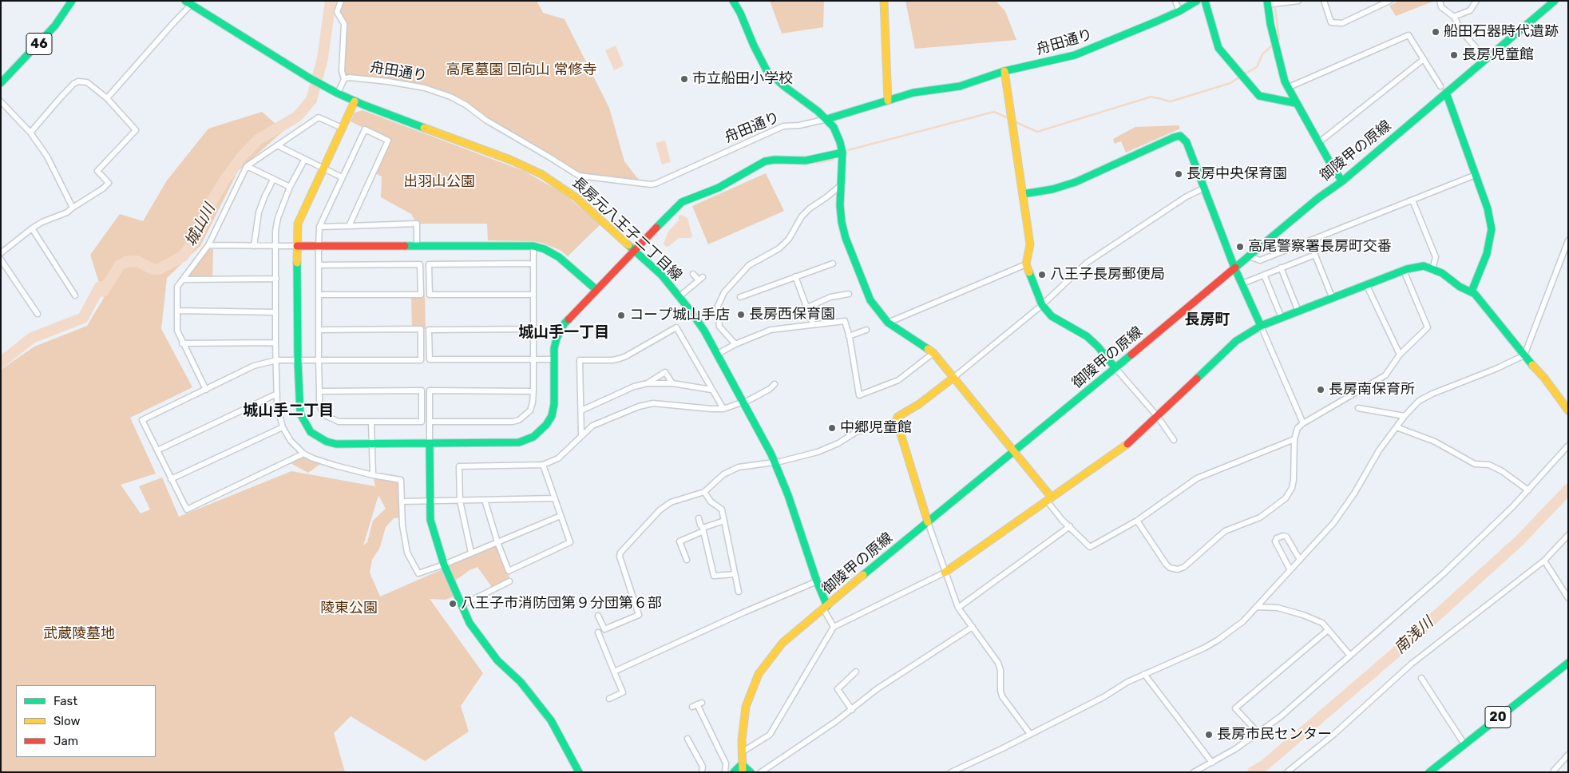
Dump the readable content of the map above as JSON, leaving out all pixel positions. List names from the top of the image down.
{
  "streets": {
    "main road": [
      "舟田通り",
      "46",
      "御陵甲の原線",
      "長房元八王子二丁目線",
      "20"
    ]
  },
  "crossings": [
    ["御陵甲の原線", "長房元八王子二丁目線"]
  ],
  "districts": ["長房町", "城山手一丁目", "城山手二丁目"],
  "water": ["城山川", "南浅川"],
  "parks": [
    "高尾墓園 回向山 常修寺",
    "出羽山公園",
    "陵東公園",
    "武蔵陵墓地"
  ],
  "places": [
    "船田石器時代遺跡",
    "長房児童館",
    "市立船田小学校",
    "長房中央保育園",
    "高尾警察署長房町交番",
    "八王子長房郵便局",
    "長房西保育園",
    "コープ城山手店",
    "長房南保育所",
    "中郷児童館",
    "八王子市消防団第９分団第６部",
    "長房市民センター"
  ],
  "legend": ["Fast", "Slow", "Jam"]
}
